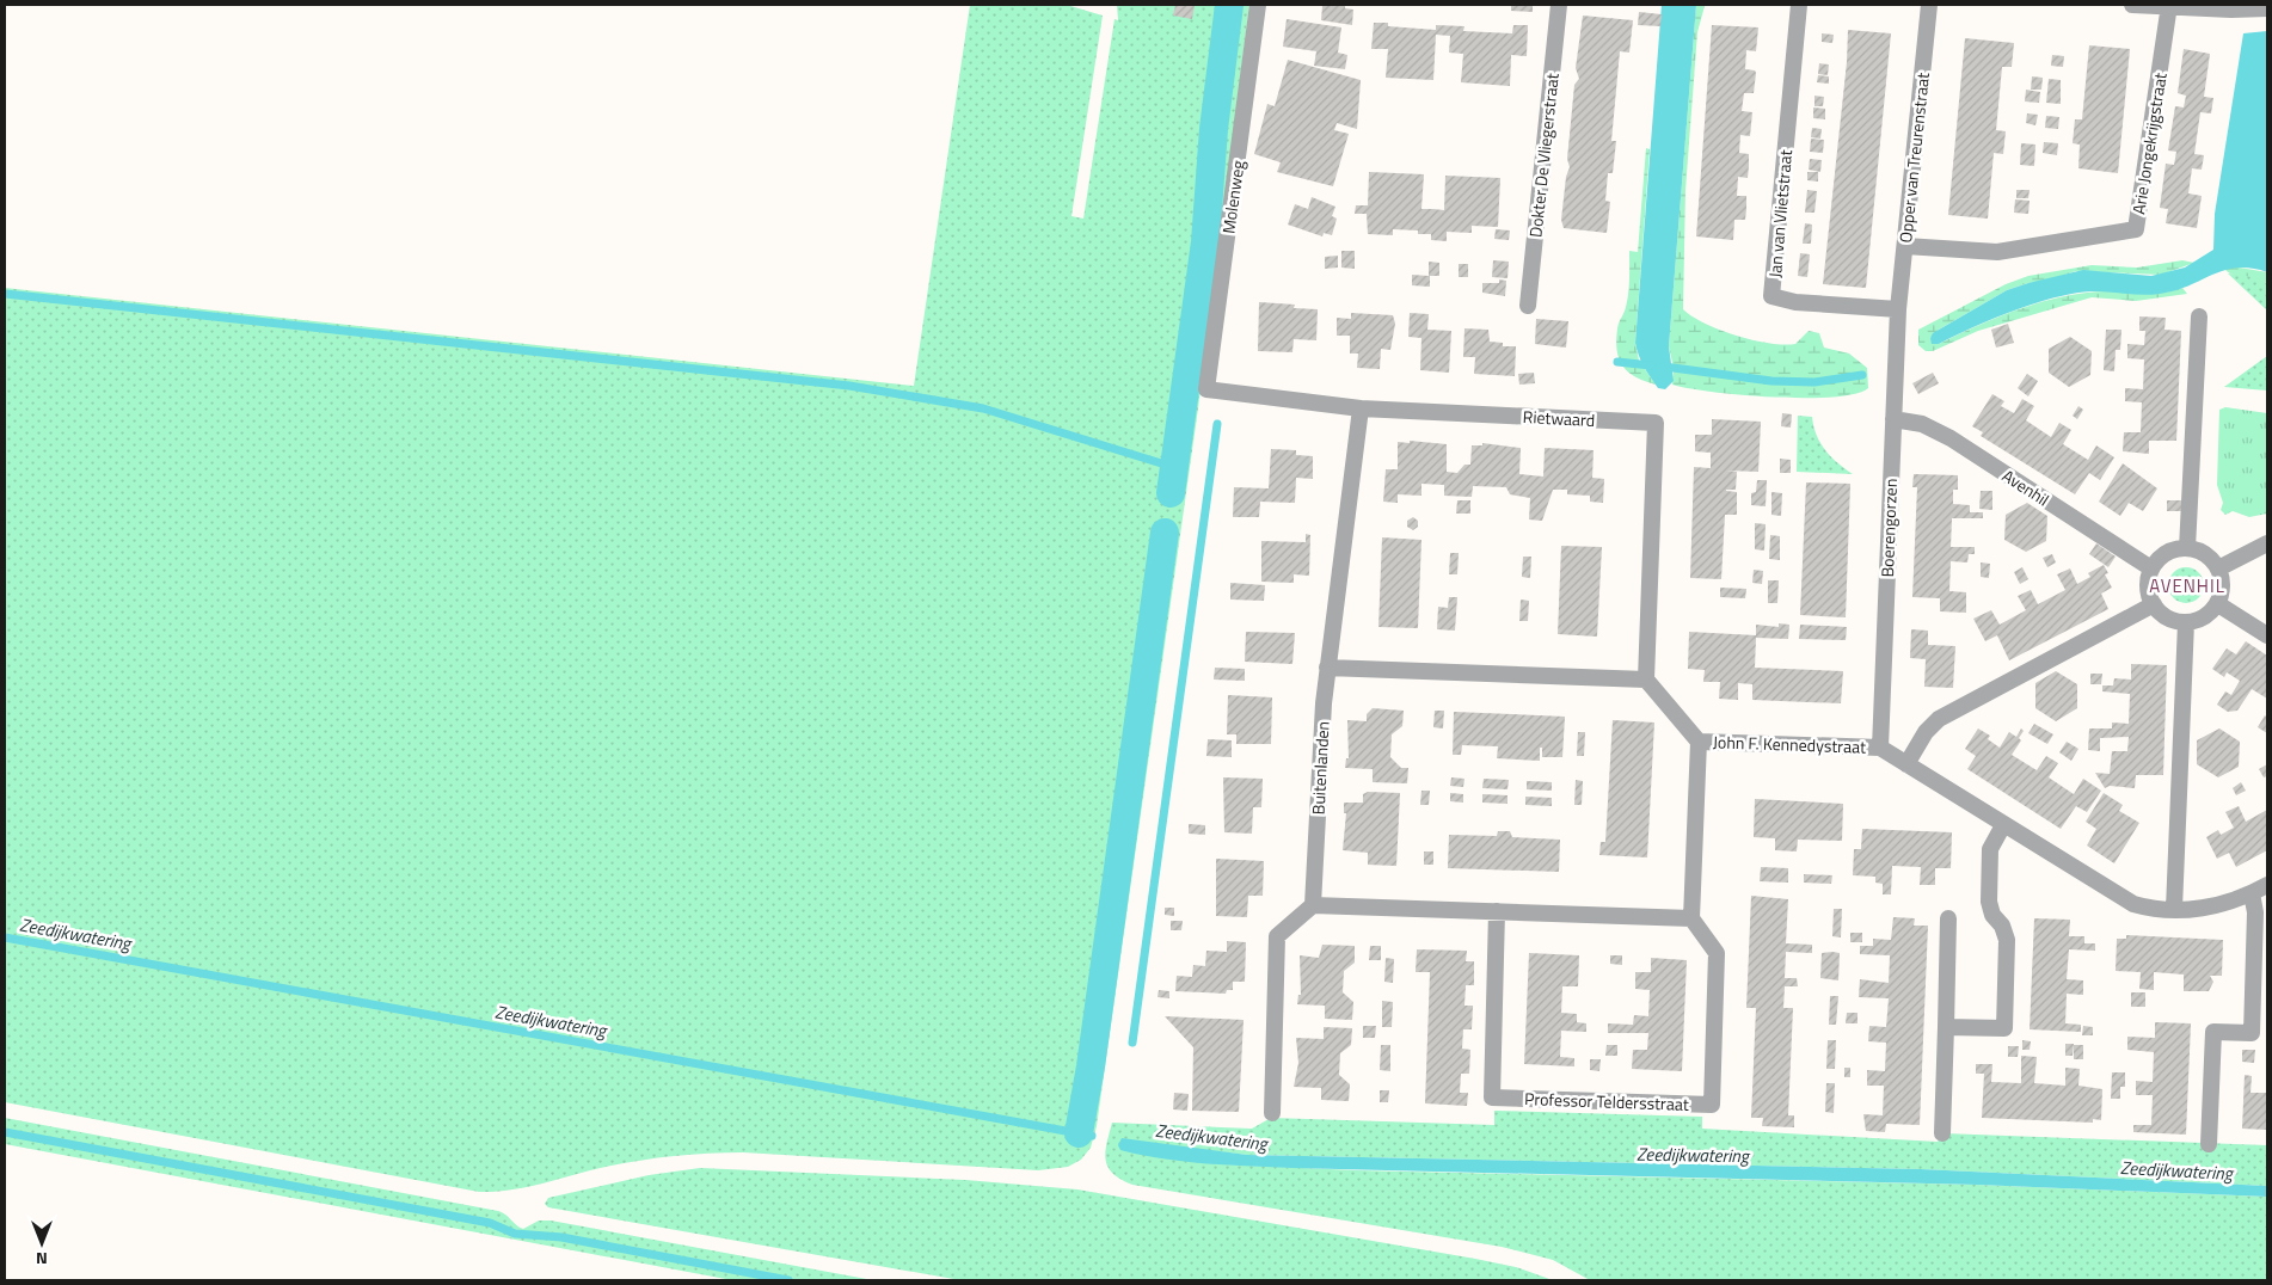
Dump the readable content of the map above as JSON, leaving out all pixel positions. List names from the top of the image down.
{
  "streets": {
    "street": [
      "Arie Jongekrijgstraat",
      "Dokter De Vliegerstraat",
      "Opper van Treurenstraat",
      "Molenweg",
      "Jan van Vlietstraat",
      "Rietwaard",
      "Avenhil",
      "Boerengorzen",
      "John F. Kennedystraat",
      "Buitenlanden",
      "Professor Teldersstraat"
    ]
  },
  "crossings": [
    ["Arie Jongekrijgstraat", "Opper van Treurenstraat"],
    ["Opper van Treurenstraat", "Jan van Vlietstraat"],
    ["Opper van Treurenstraat", "Boerengorzen"],
    ["Molenweg", "Rietwaard"],
    ["Jan van Vlietstraat", "Boerengorzen"],
    ["Rietwaard", "John F. Kennedystraat"],
    ["Rietwaard", "Buitenlanden"],
    ["Avenhil", "Boerengorzen"],
    ["Boerengorzen", "John F. Kennedystraat"]
  ],
  "districts": ["AVENHIL"],
  "water": ["Zeedijkwatering"],
  "north": "bottom"
}
